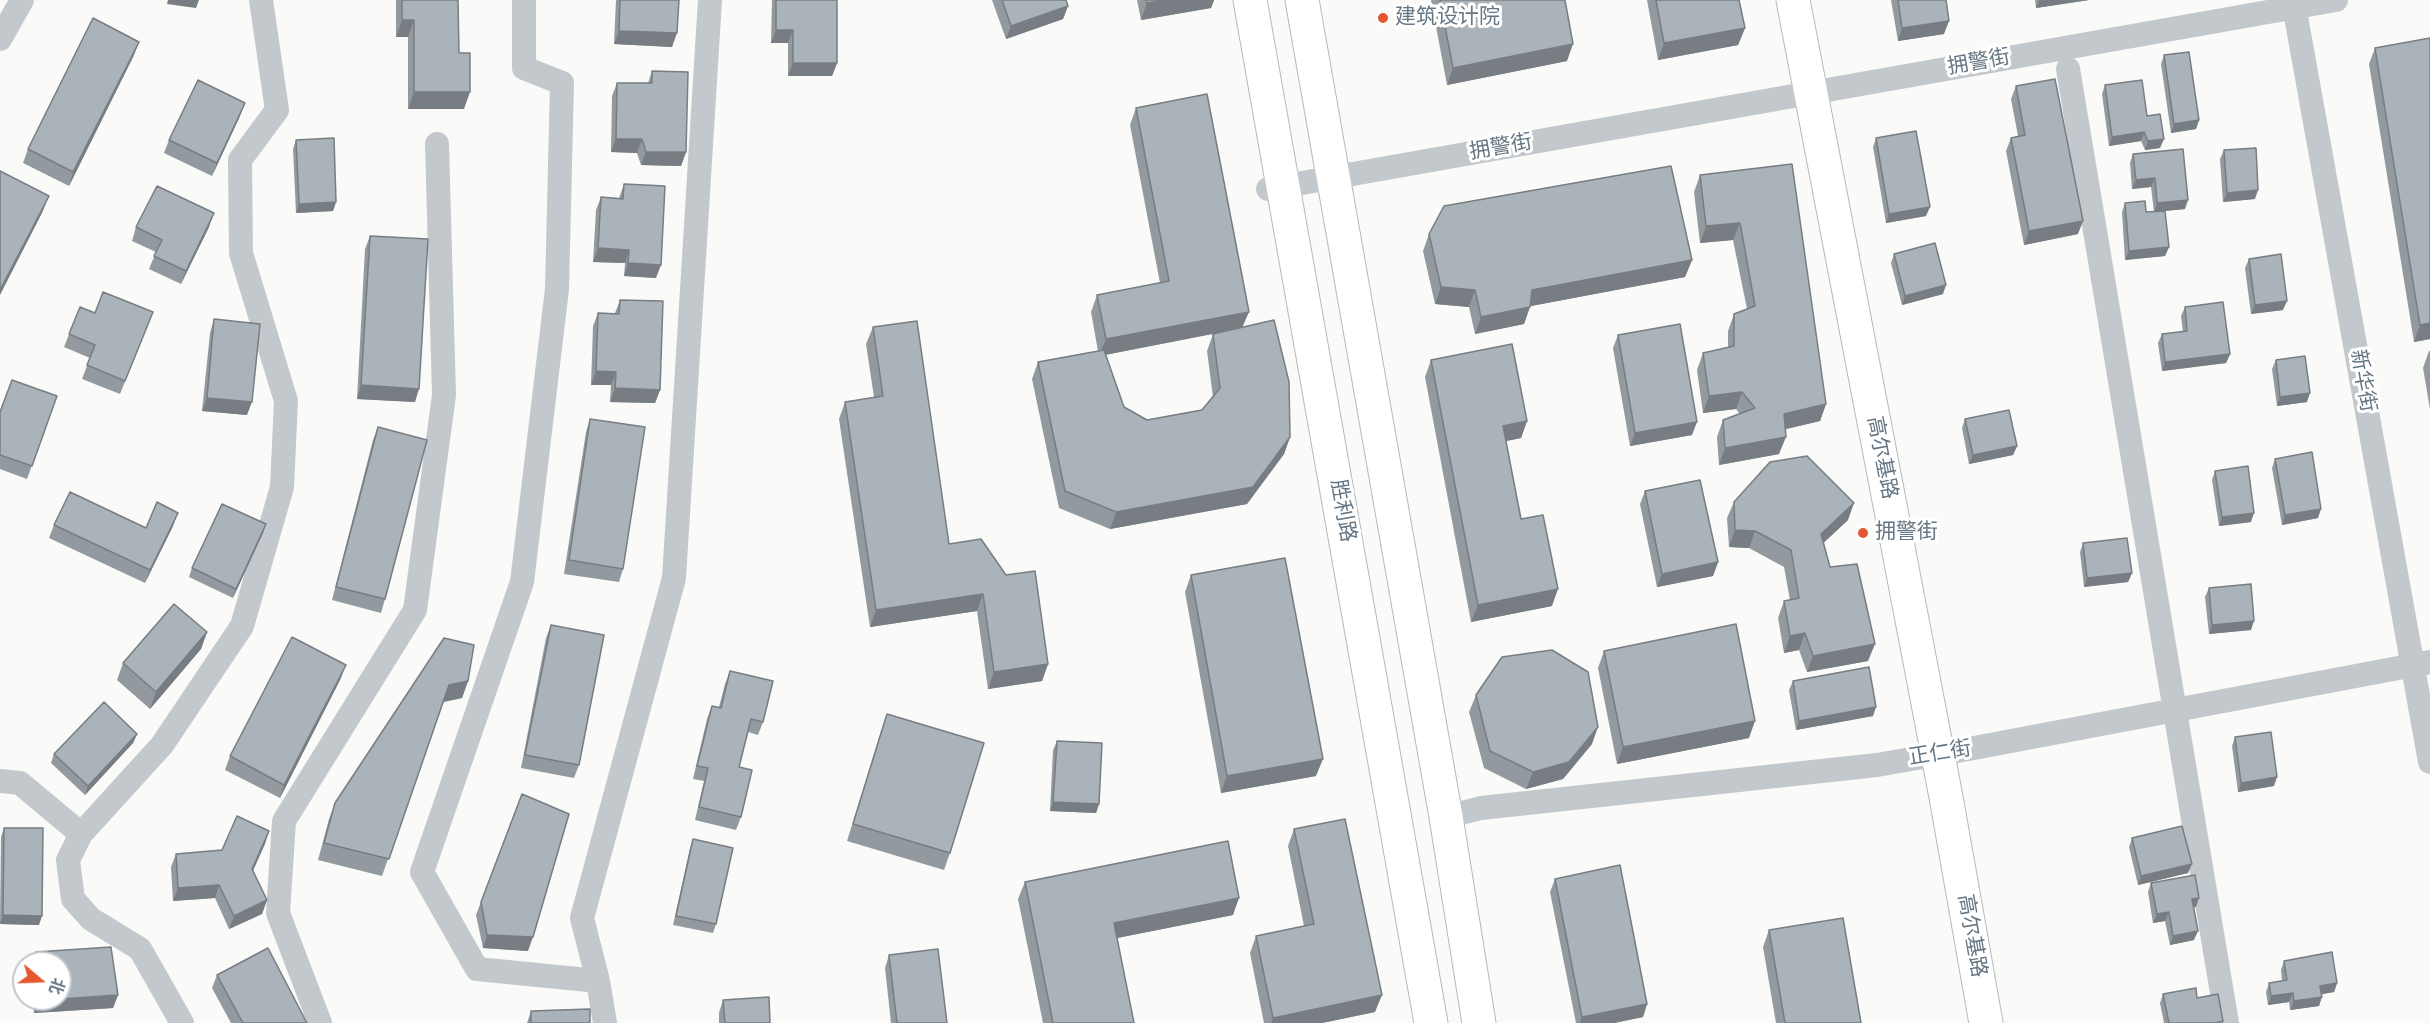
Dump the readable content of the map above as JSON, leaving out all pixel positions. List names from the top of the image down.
{
  "streets": {
    "main road": ["高尔基路", "胜利路"],
    "street": ["拥警街", "新华街", "正仁街"]
  },
  "crossings": [
    ["拥警街", "新华街"],
    ["拥警街", "高尔基路"],
    ["拥警街", "胜利路"],
    ["新华街", "正仁街"],
    ["高尔基路", "正仁街"]
  ],
  "places": ["建筑设计院", "拥警街"],
  "north": "right"
}
